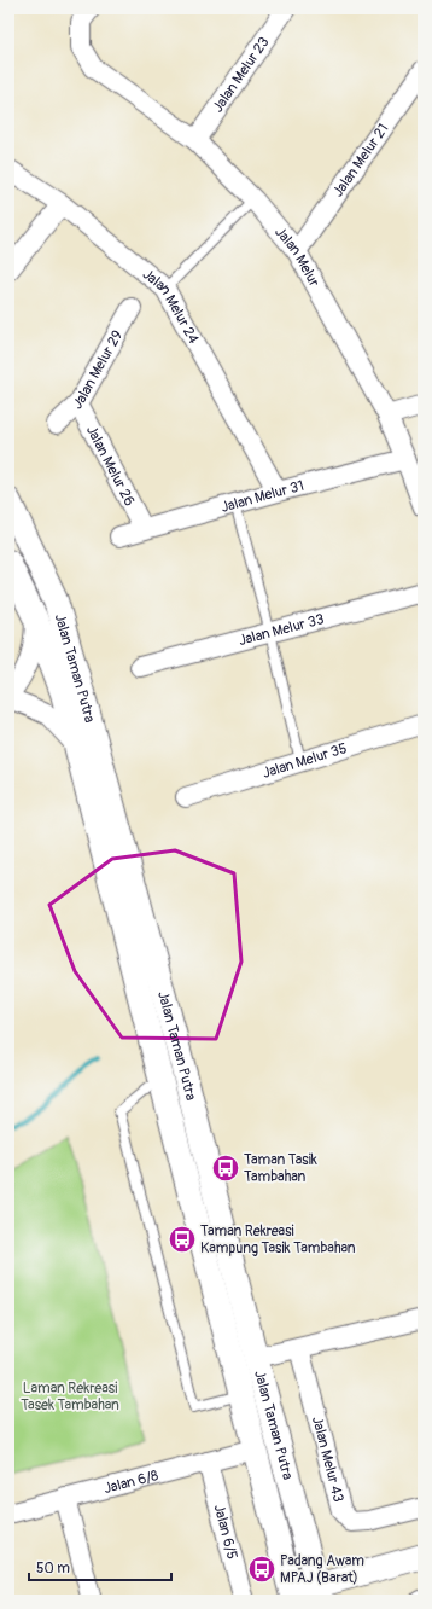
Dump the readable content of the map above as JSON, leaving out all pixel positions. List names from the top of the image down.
{
  "streets": {
    "street": [
      "Jalan Melur 23",
      "Jalan Melur 21",
      "Jalan Melur",
      "Jalan Melur 24",
      "Jalan Melur 29",
      "Jalan Melur 26",
      "Jalan Melur 31",
      "Jalan Melur 33",
      "Jalan Taman Putra",
      "Jalan Melur 35",
      "Jalan Melur 43",
      "Jalan 6/8",
      "Jalan 6/5"
    ]
  },
  "crossings": [
    ["Jalan Melur 23", "Jalan Melur"],
    ["Jalan Melur 21", "Jalan Melur"],
    ["Jalan Melur", "Jalan Melur 31"],
    ["Jalan Melur 24", "Jalan Melur 31"],
    ["Jalan Melur 29", "Jalan Melur 26"],
    ["Jalan Melur 26", "Jalan Melur 31"],
    ["Jalan Taman Putra", "Jalan 6/8"],
    ["Jalan 6/8", "Jalan 6/5"]
  ],
  "parks": ["Laman Rekreasi Tasek Tambahan"],
  "places": {
    "bus stop": ["Taman Tasik Tambahan", "Taman Rekreasi Kampung Tasik Tambahan", "Padang Awam MPAJ (Barat)"]
  },
  "scale_bar": "50 m"
}
